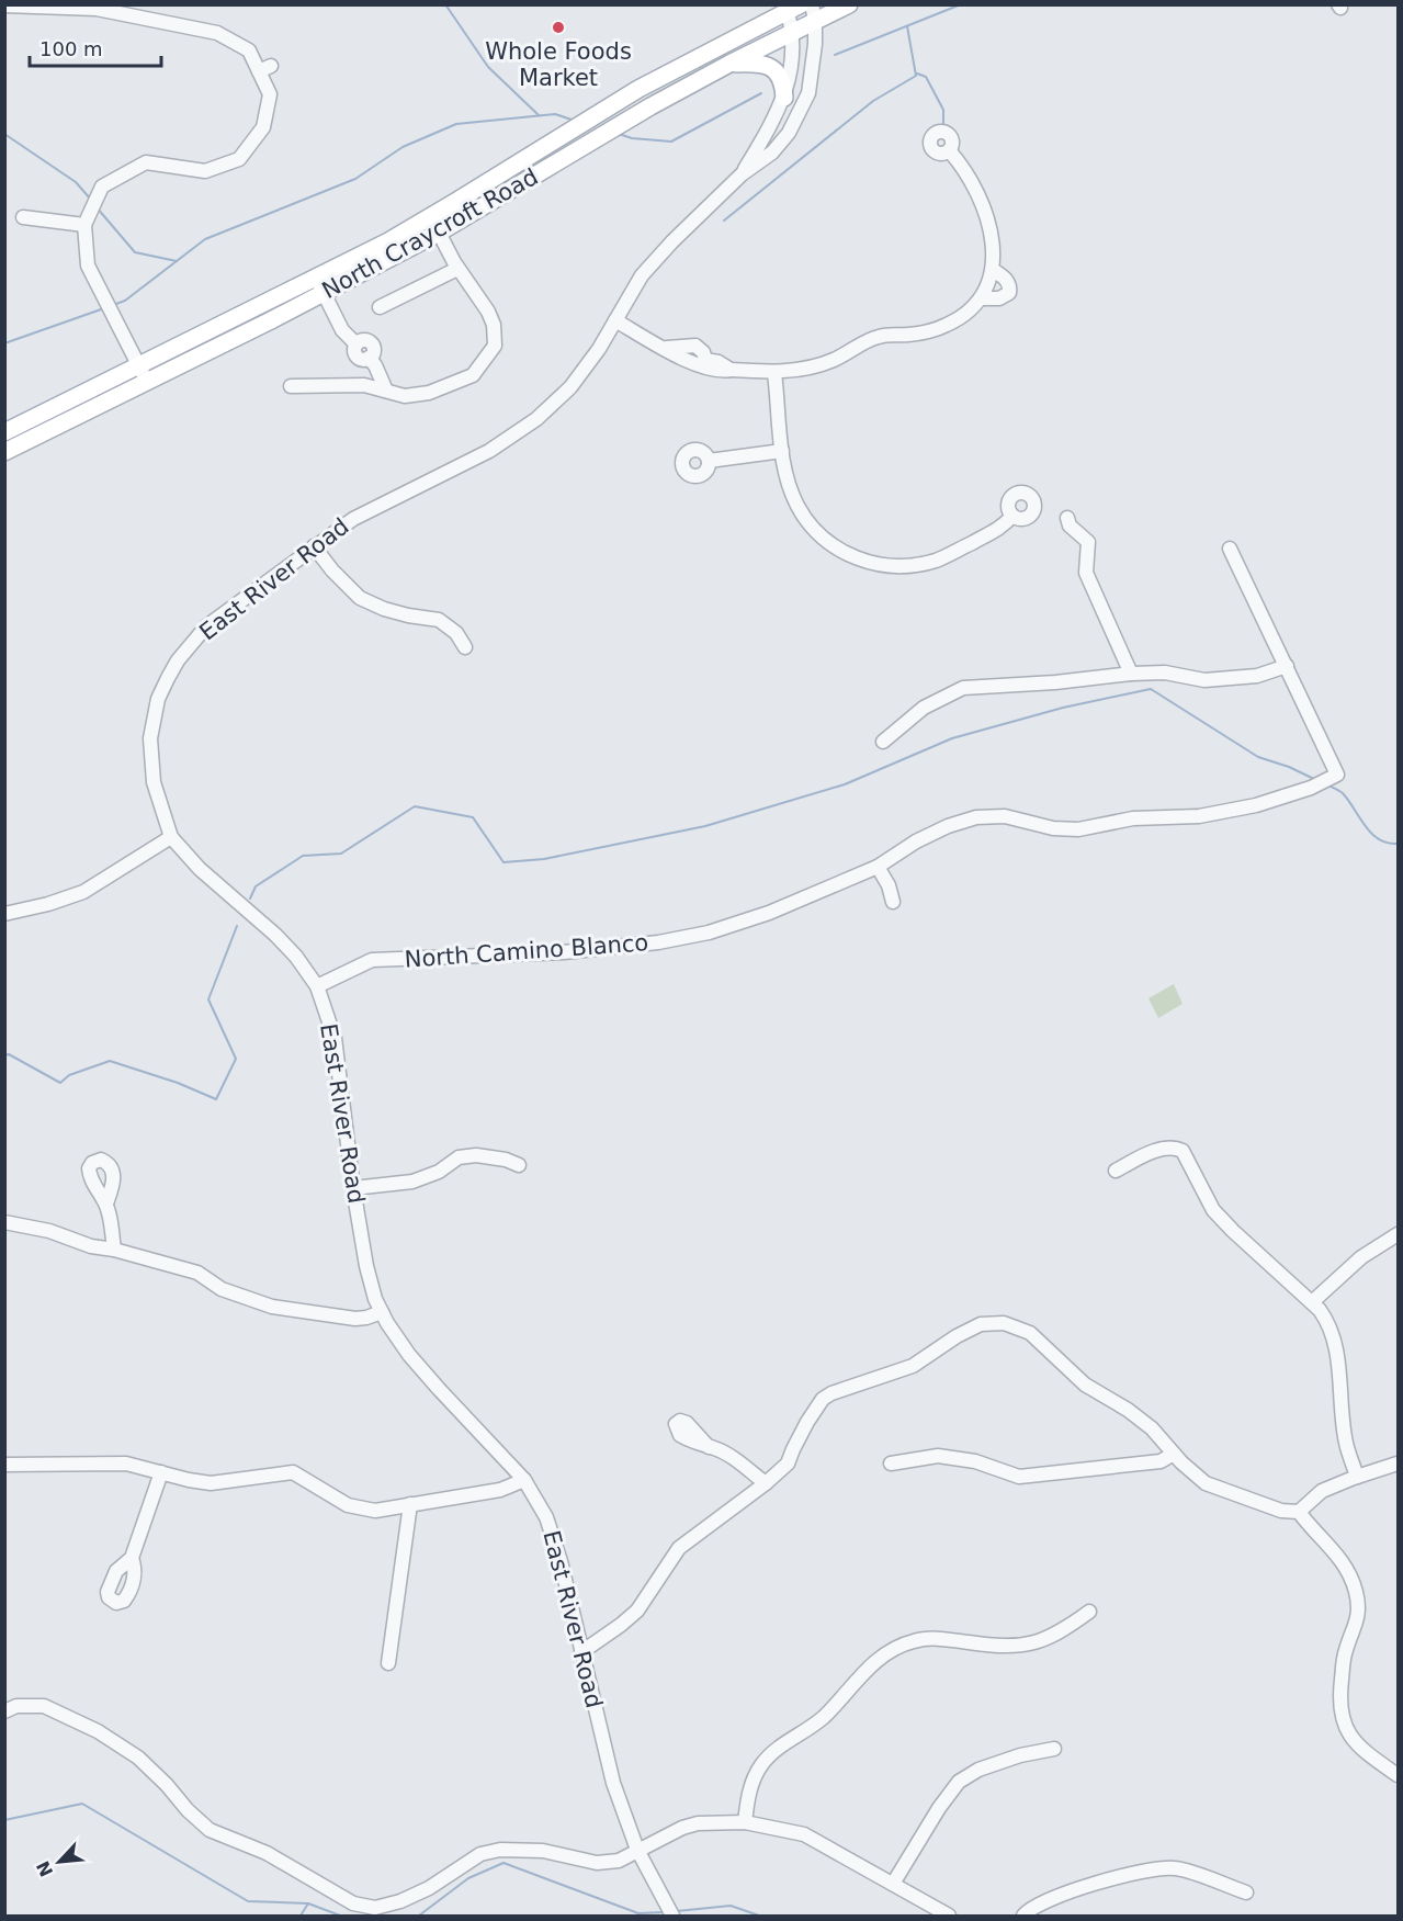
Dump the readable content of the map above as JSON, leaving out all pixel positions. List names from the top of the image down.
{
  "streets": {
    "main road": ["North Craycroft Road"],
    "street": ["East River Road", "North Camino Blanco"]
  },
  "crossings": [
    ["North Craycroft Road", "East River Road"],
    ["East River Road", "North Camino Blanco"]
  ],
  "places": ["Whole Foods Market"],
  "scale_bar": "100 m",
  "north": "bottom left"
}
